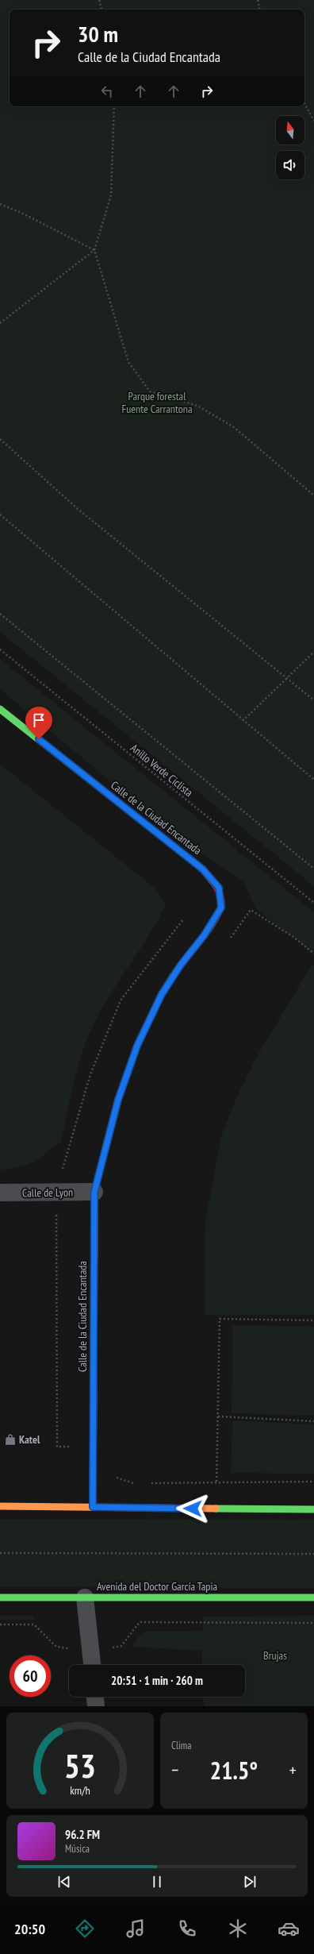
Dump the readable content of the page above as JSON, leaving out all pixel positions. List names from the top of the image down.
{
  "streets": {
    "street": ["Calle de la Ciudad Encantada", "Calle de Lyon", "Avenida del Doctor García Tapia"],
    "path": ["Anillo Verde Ciclista"]
  },
  "crossings": [
    ["Calle de la Ciudad Encantada", "Calle de Lyon"]
  ],
  "parks": ["Parque forestal Fuente Carrantona", "Brujas"],
  "places": {
    "shop": ["Katel"]
  },
  "north": "top",
  "page": {
    "turn": ["30 m", "Calle de la Ciudad Encantada"],
    "limit": "60",
    "trip": "20:51 · 1 min · 260 m",
    "tile": "Clima",
    "heat": ["−", "21.5°", "+"],
    "song": ["96.2 FM", "Música"],
    "tabs": "20:50",
    "gauge": ["53", "km/h"]
  }
}
